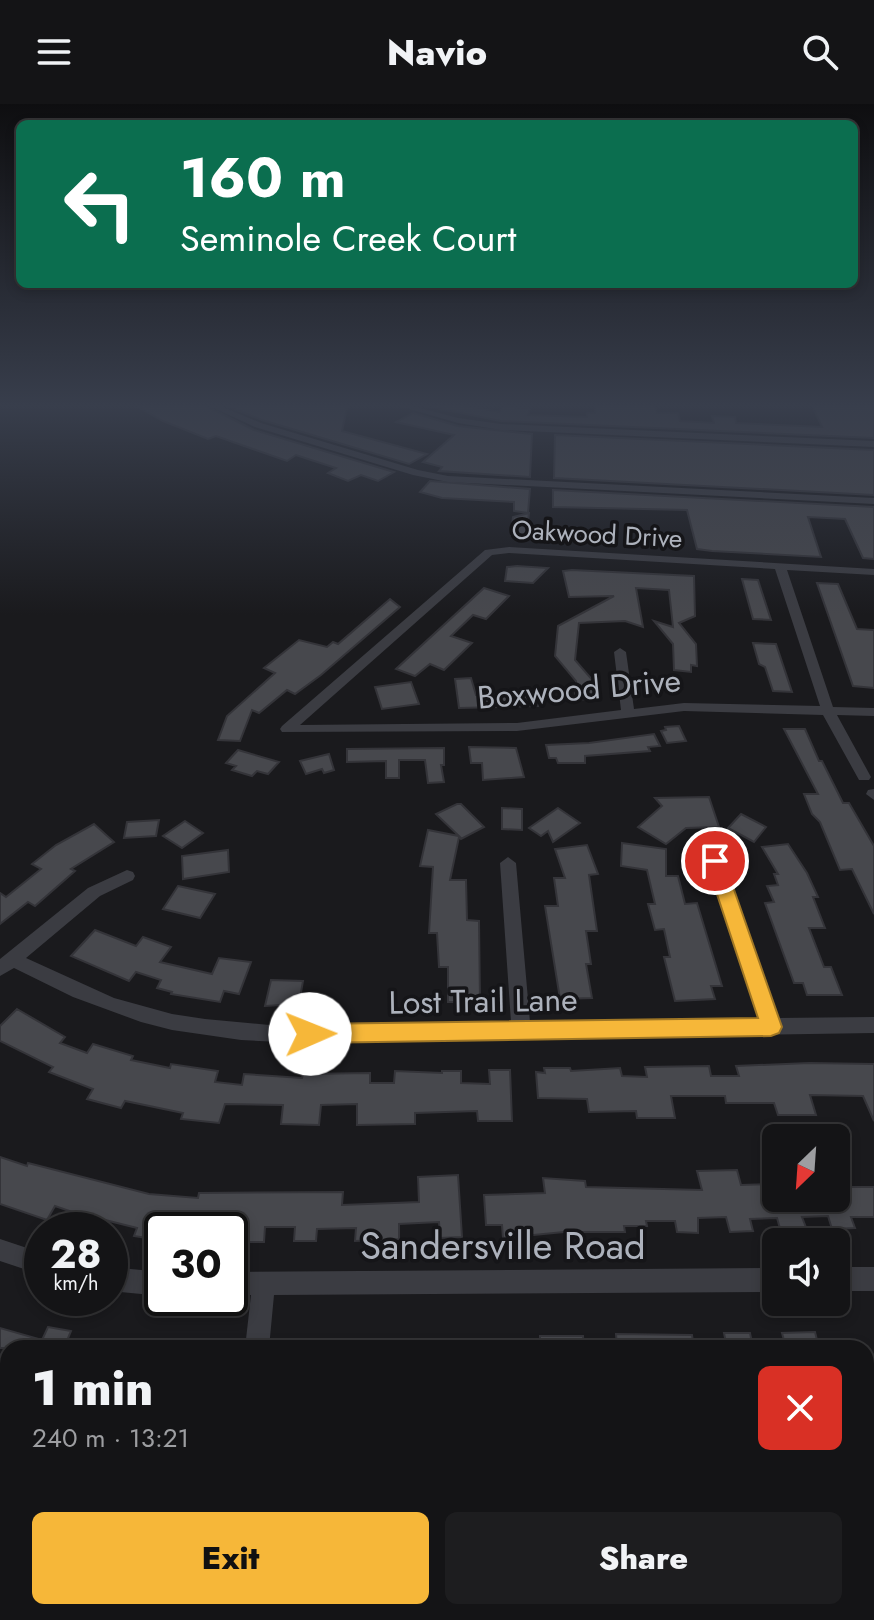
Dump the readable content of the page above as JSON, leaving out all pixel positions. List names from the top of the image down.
{
  "streets": {
    "street": [
      "Oakwood Drive",
      "Boxwood Drive",
      "Lost Trail Lane",
      "Sandersville Road"
    ]
  },
  "crossings": [
    ["Oakwood Drive", "Boxwood Drive"]
  ],
  "north": "bottom left",
  "page": {
    "header": "Navio",
    "turn": ["160 m", "Seminole Creek Court"],
    "speed": "28 km/h",
    "limit": "30",
    "heading": ["1 min", "240 m · 13:21"],
    "buttons": ["Exit", "Share"]
  }
}
